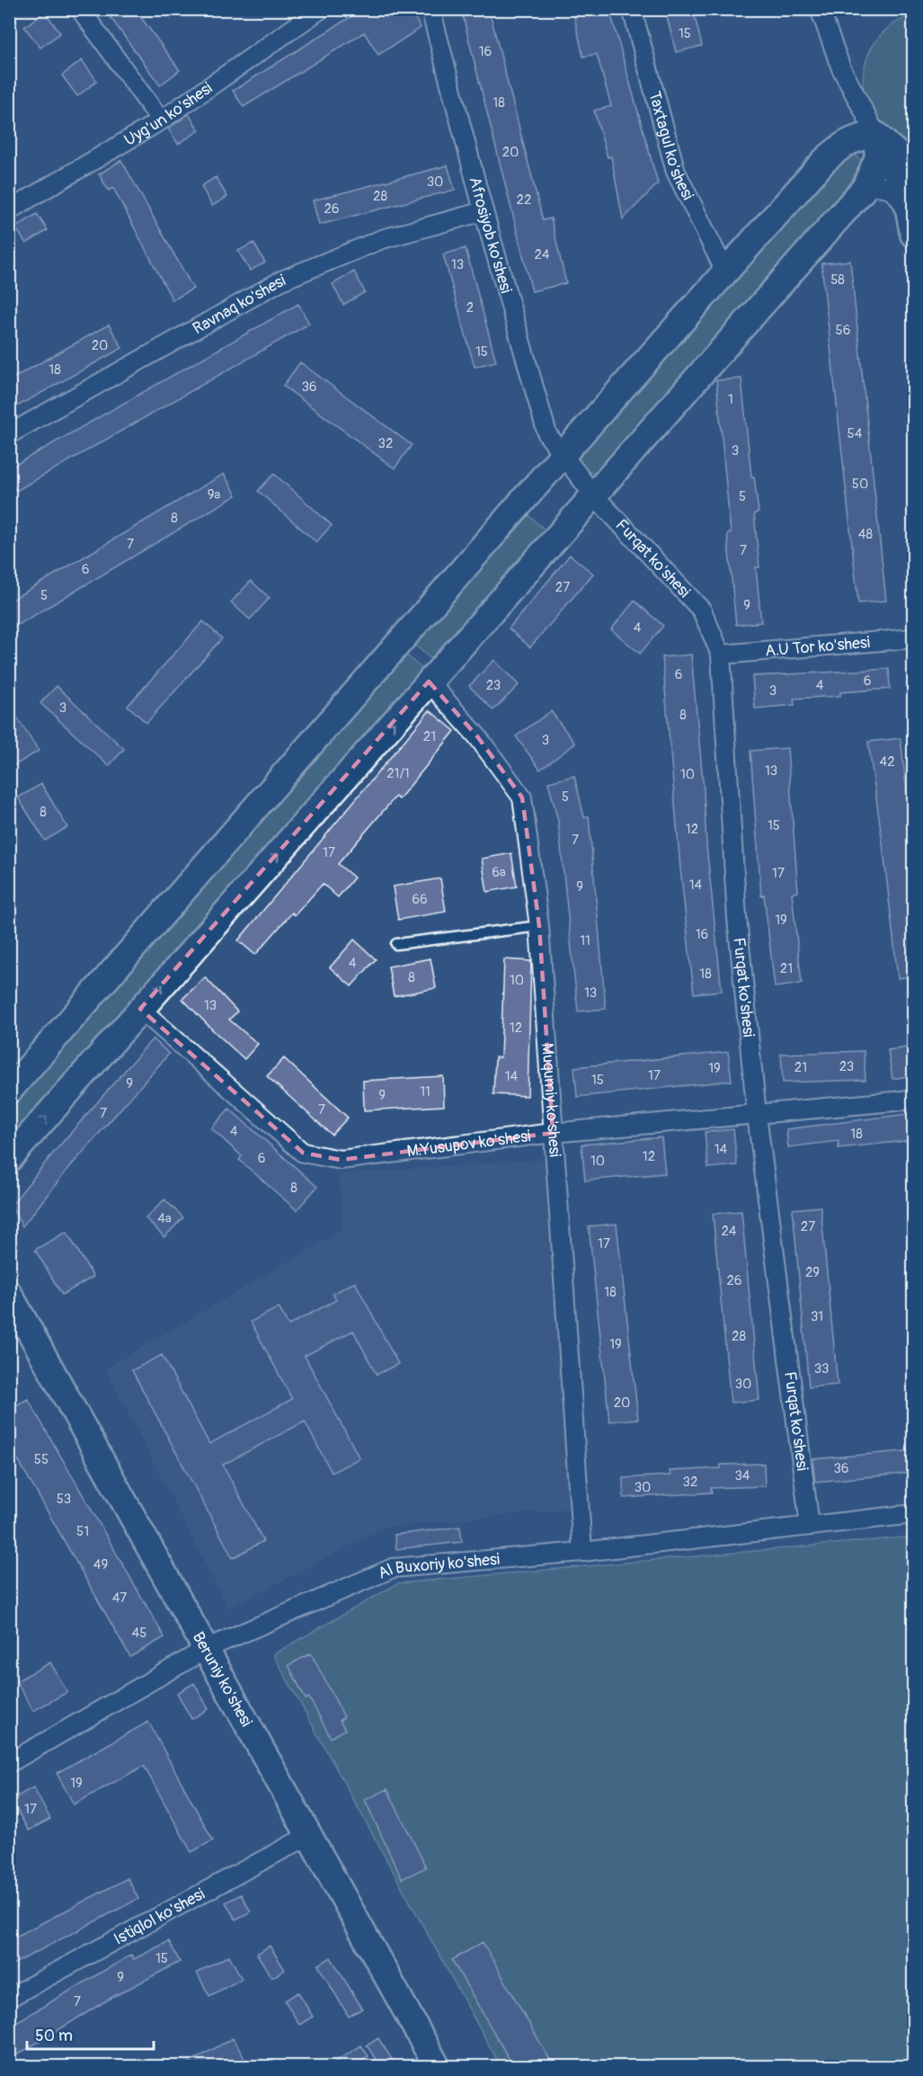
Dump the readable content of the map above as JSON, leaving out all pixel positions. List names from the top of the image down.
{
  "streets": {
    "street": [
      "Uyg'un ko'shesi",
      "Taxtagul ko'shesi",
      "Afrosiyob ko'shesi",
      "Ravnaq ko'shesi",
      "Furqat ko'shesi",
      "A.U Tor ko'shesi",
      "Muqumiy ko'shesi",
      "M.Yusupov ko'shesi",
      "Al Buxoriy ko'shesi",
      "Beruniy ko'shesi",
      "Istiqlol ko'shesi"
    ]
  },
  "crossings": [
    ["Afrosiyob ko'shesi", "Ravnaq ko'shesi"],
    ["Afrosiyob ko'shesi", "Furqat ko'shesi"],
    ["Furqat ko'shesi", "A.U Tor ko'shesi"],
    ["Furqat ko'shesi", "M.Yusupov ko'shesi"],
    ["Furqat ko'shesi", "Al Buxoriy ko'shesi"],
    ["Muqumiy ko'shesi", "M.Yusupov ko'shesi"],
    ["Muqumiy ko'shesi", "Al Buxoriy ko'shesi"],
    ["Al Buxoriy ko'shesi", "Beruniy ko'shesi"],
    ["Beruniy ko'shesi", "Istiqlol ko'shesi"]
  ],
  "house_numbers": [
    "15",
    "16",
    "18",
    "20",
    "30",
    "28",
    "22",
    "26",
    "24",
    "13",
    "58",
    "2",
    "56",
    "20",
    "15",
    "18",
    "36",
    "1",
    "54",
    "32",
    "3",
    "50",
    "9a",
    "5",
    "8",
    "48",
    "7",
    "7",
    "6",
    "27",
    "5",
    "9",
    "4",
    "6",
    "6",
    "23",
    "4",
    "3",
    "3",
    "8",
    "21",
    "3",
    "42",
    "13",
    "21/1",
    "10",
    "5",
    "8",
    "15",
    "12",
    "7",
    "17",
    "6a",
    "17",
    "14",
    "9",
    "66",
    "19",
    "16",
    "11",
    "4",
    "21",
    "18",
    "8",
    "10",
    "13",
    "13",
    "12",
    "23",
    "21",
    "19",
    "17",
    "14",
    "15",
    "9",
    "11",
    "9",
    "7",
    "7",
    "4",
    "18",
    "14",
    "12",
    "6",
    "10",
    "8",
    "4a",
    "27",
    "24",
    "17",
    "29",
    "26",
    "18",
    "31",
    "28",
    "19",
    "33",
    "30",
    "20",
    "55",
    "36",
    "34",
    "32",
    "30",
    "53",
    "51",
    "49",
    "47",
    "45",
    "19",
    "17",
    "15",
    "9",
    "7"
  ],
  "scale_bar": "50 m"
}
